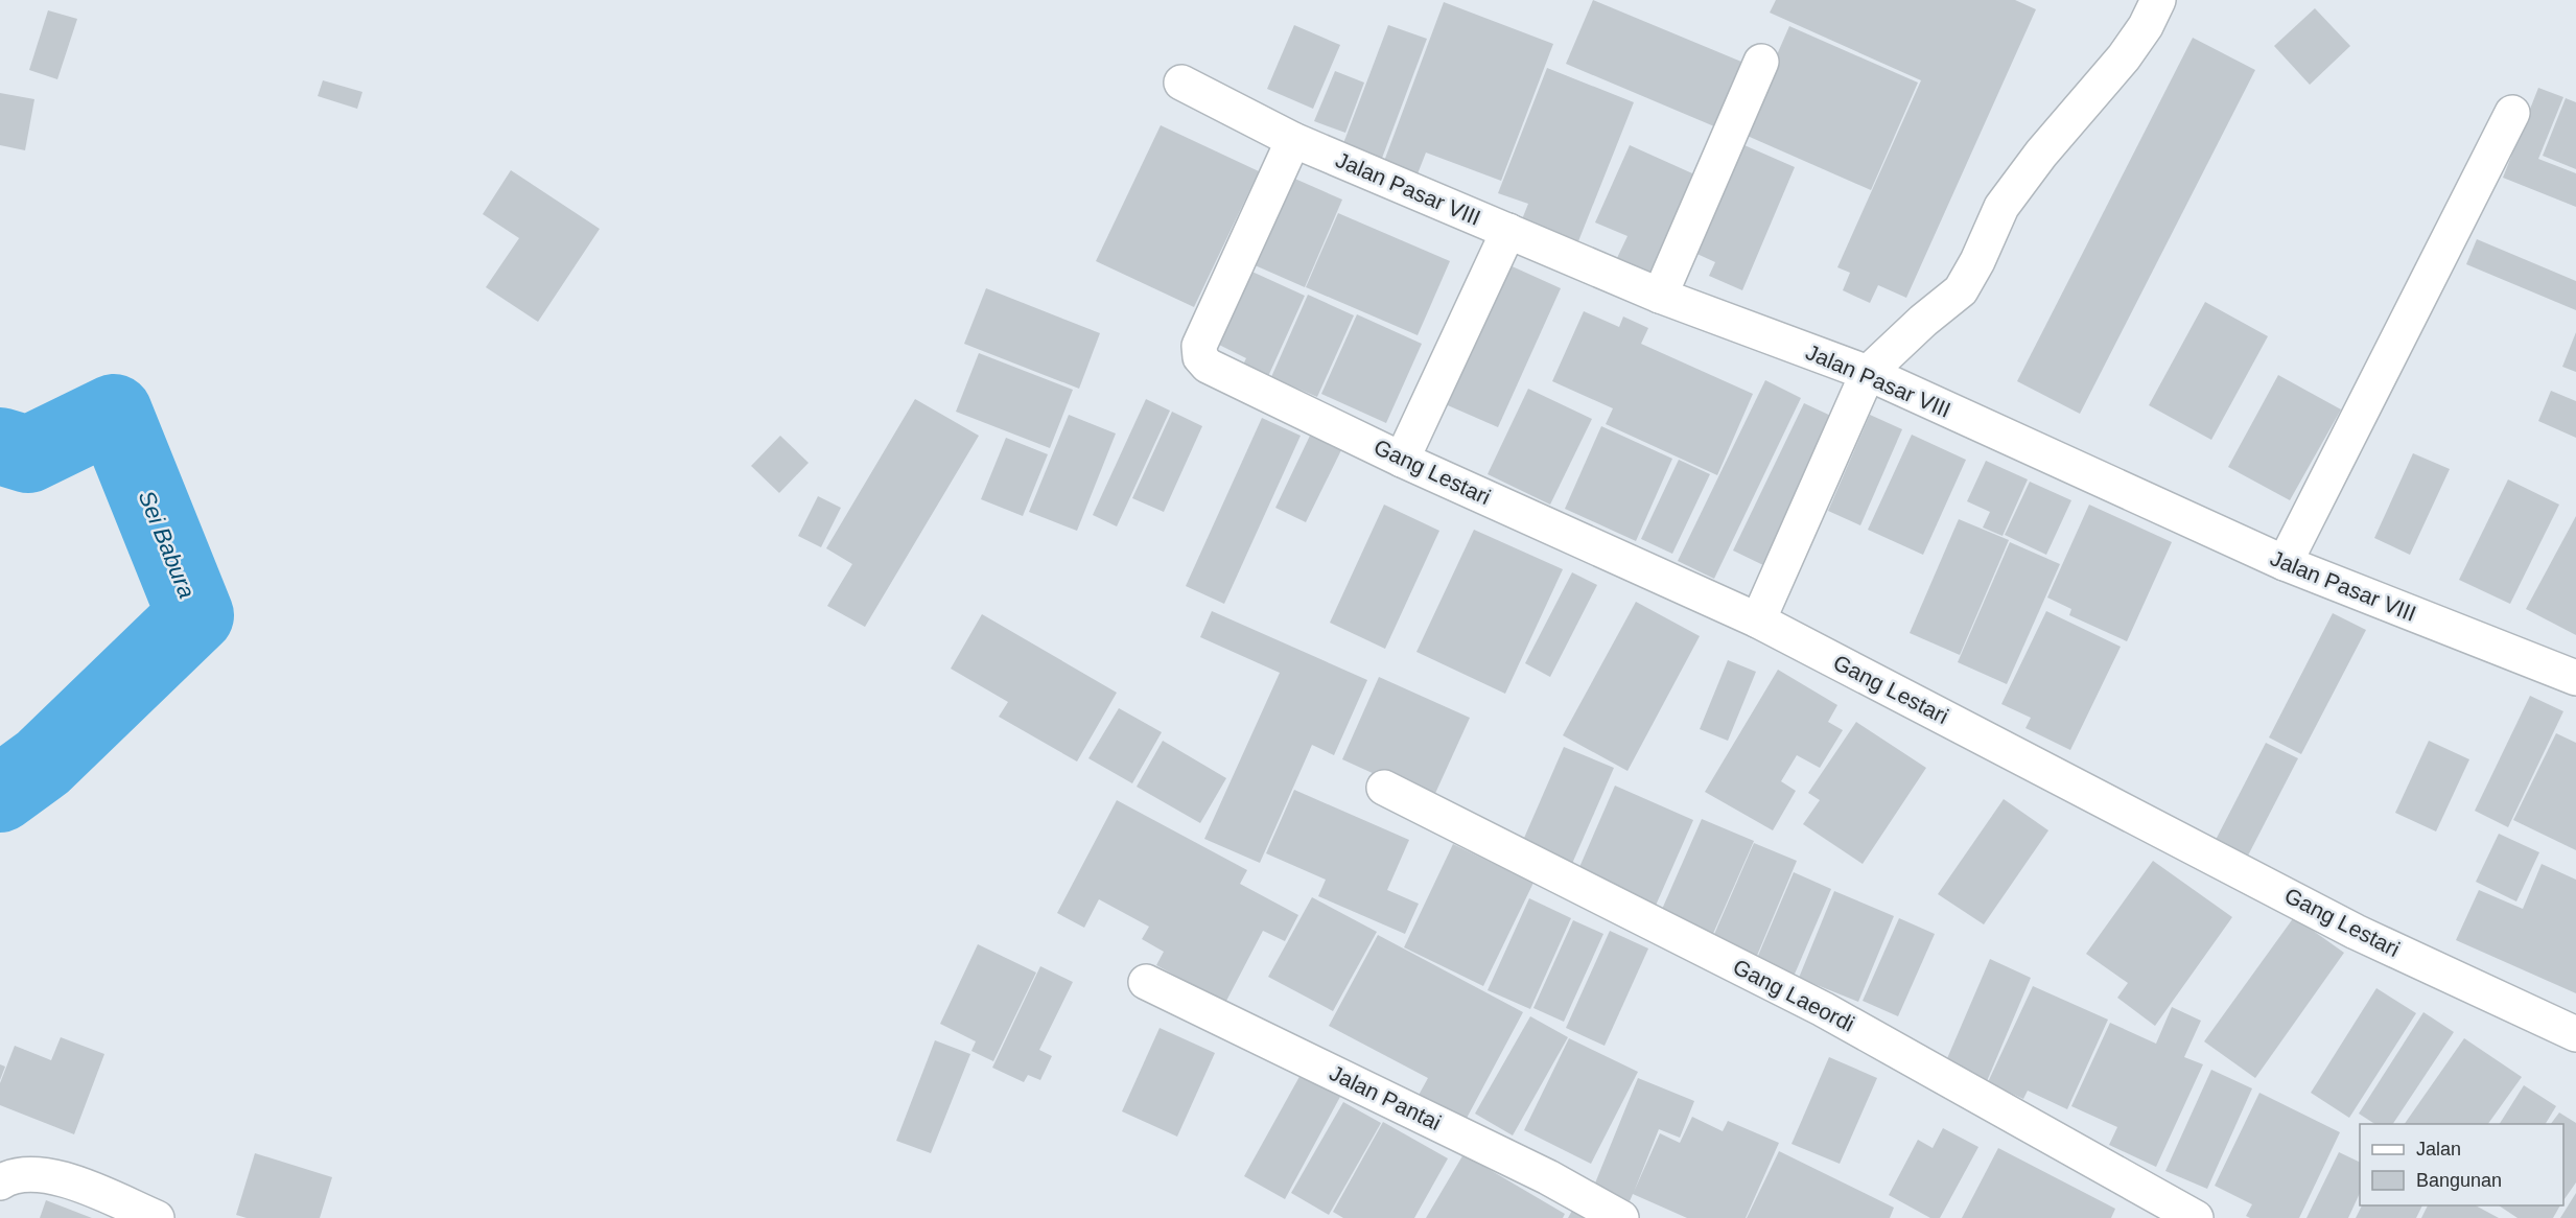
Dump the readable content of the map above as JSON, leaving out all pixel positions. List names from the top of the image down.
{
  "streets": {
    "street": [
      "Jalan Pasar VIII",
      "Gang Lestari",
      "Gang Laeordi",
      "Jalan Pantai"
    ]
  },
  "crossings": [
    ["Jalan Pasar VIII", "Gang Lestari"]
  ],
  "water": ["Sei Babura"],
  "legend": ["Jalan", "Bangunan"]
}
